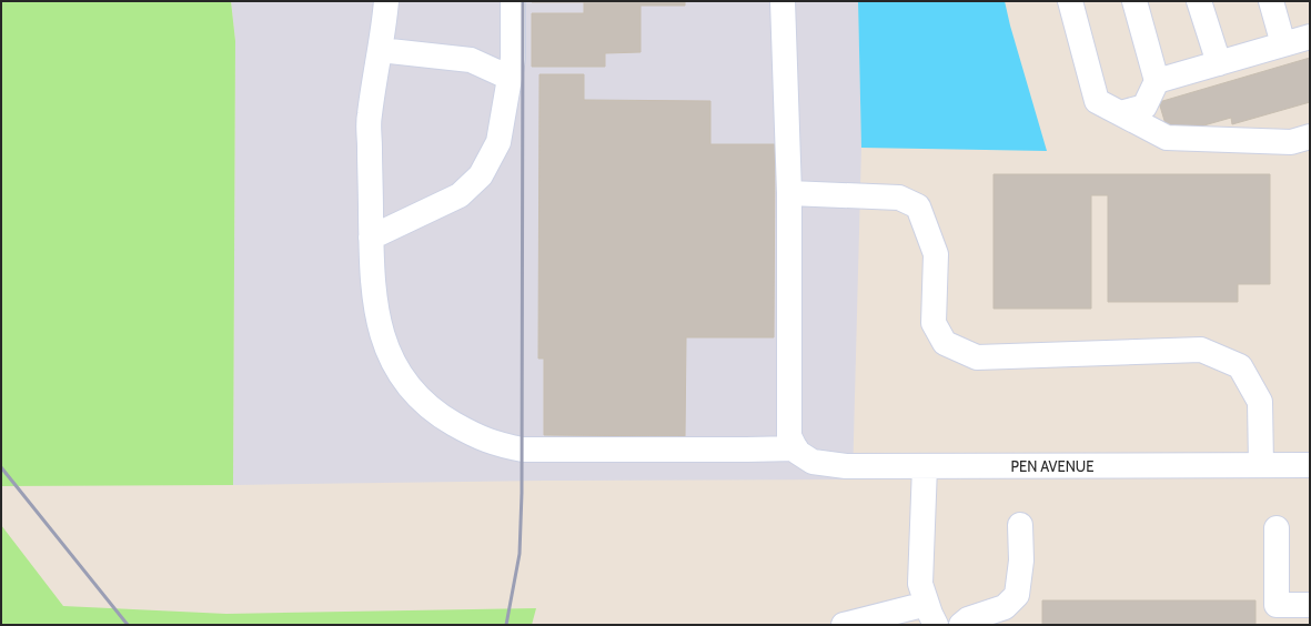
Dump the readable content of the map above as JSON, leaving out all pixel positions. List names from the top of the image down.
{
  "streets": {
    "street": ["PEN AVENUE"]
  }
}
